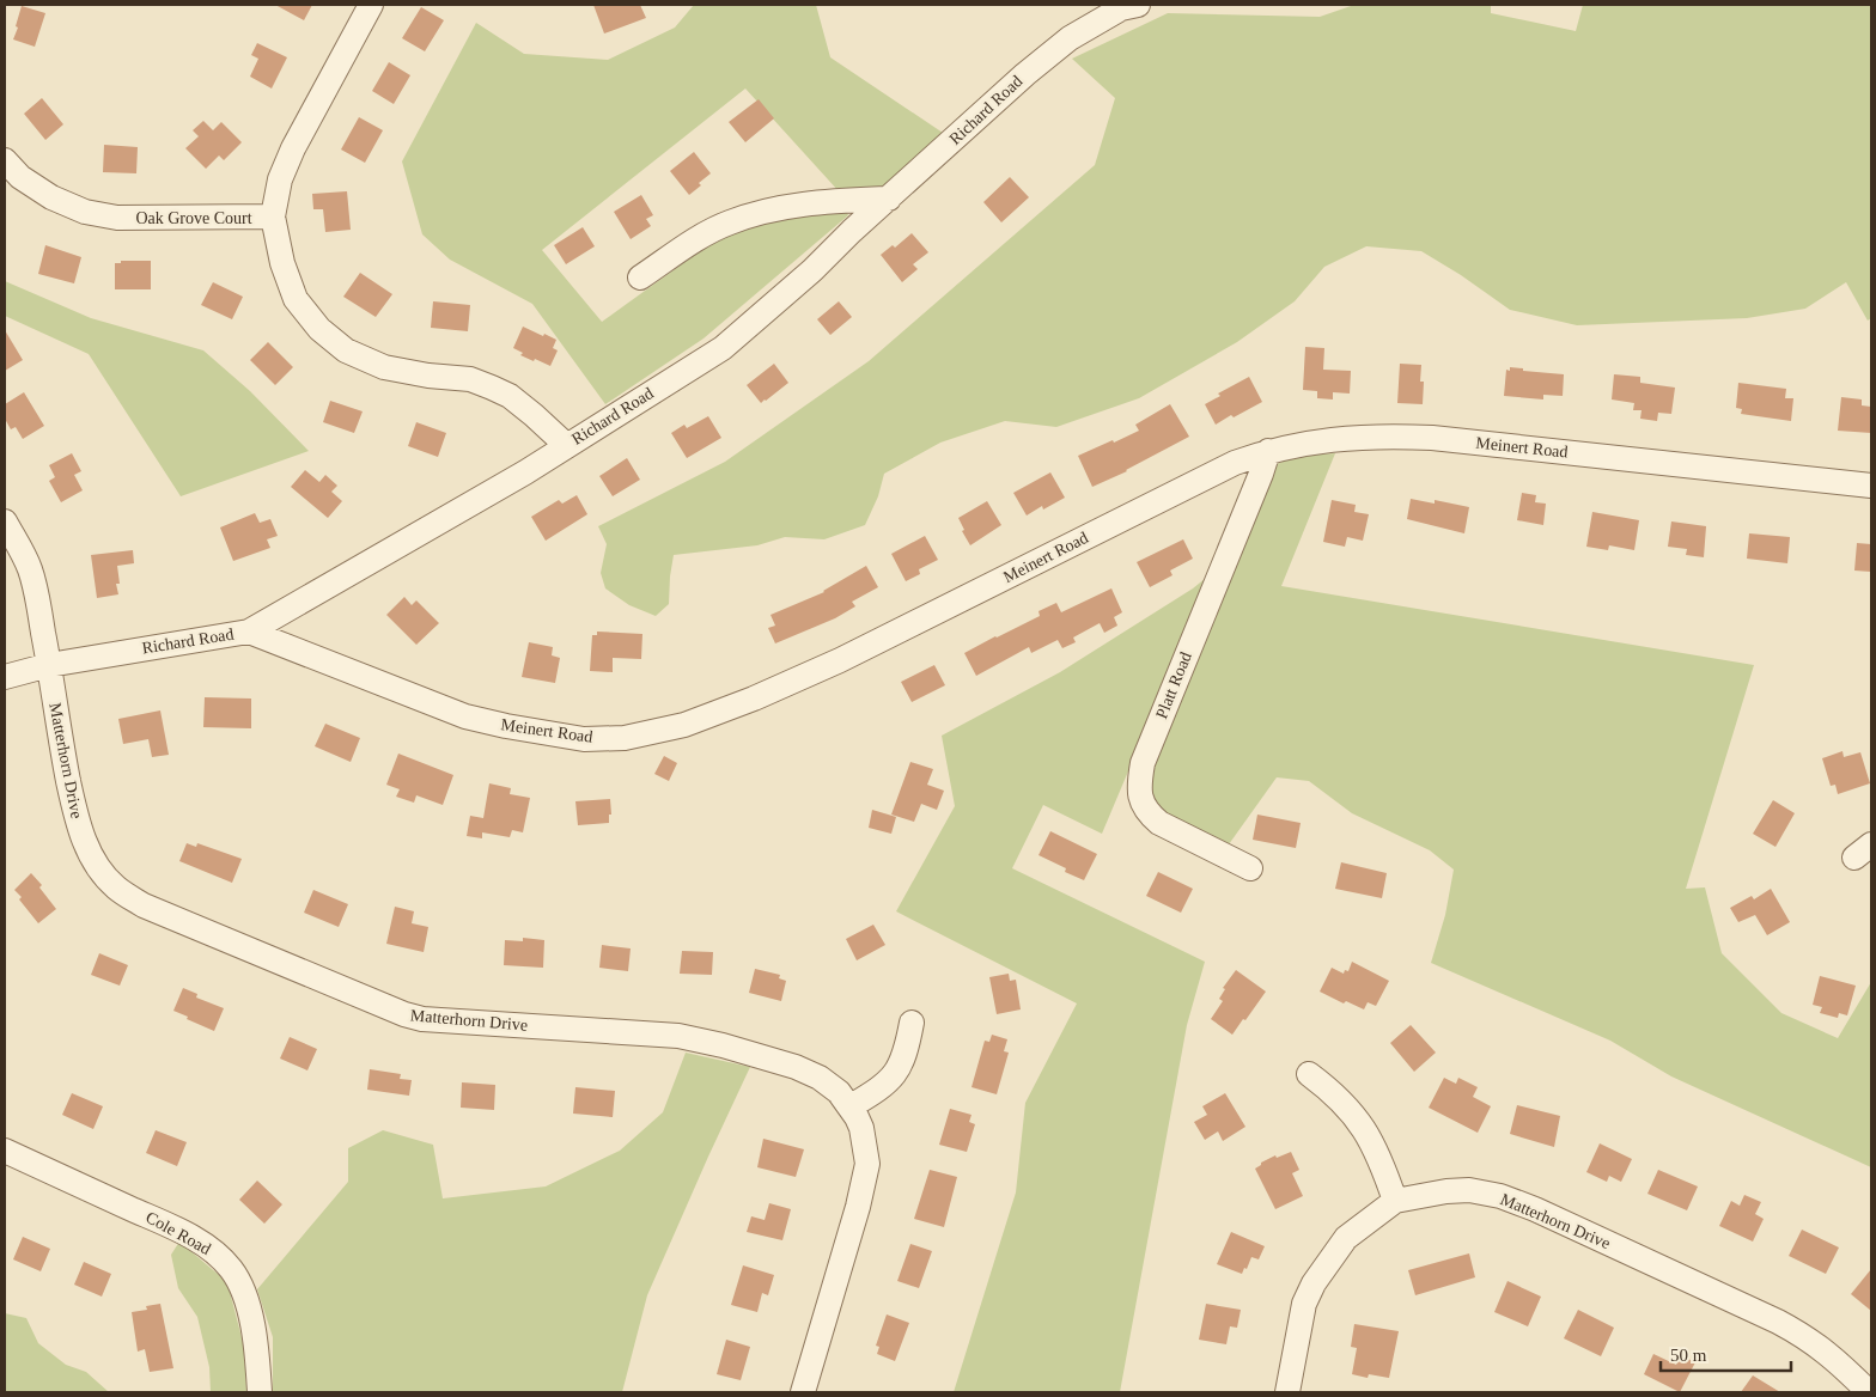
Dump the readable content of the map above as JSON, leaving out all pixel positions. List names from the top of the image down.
{
  "streets": {
    "street": [
      "Richard Road",
      "Oak Grove Court",
      "Meinert Road",
      "Platt Road",
      "Matterhorn Drive",
      "Cole Road"
    ]
  },
  "crossings": [
    ["Richard Road", "Meinert Road"],
    ["Richard Road", "Matterhorn Drive"],
    ["Meinert Road", "Platt Road"]
  ],
  "scale_bar": "50 m"
}
